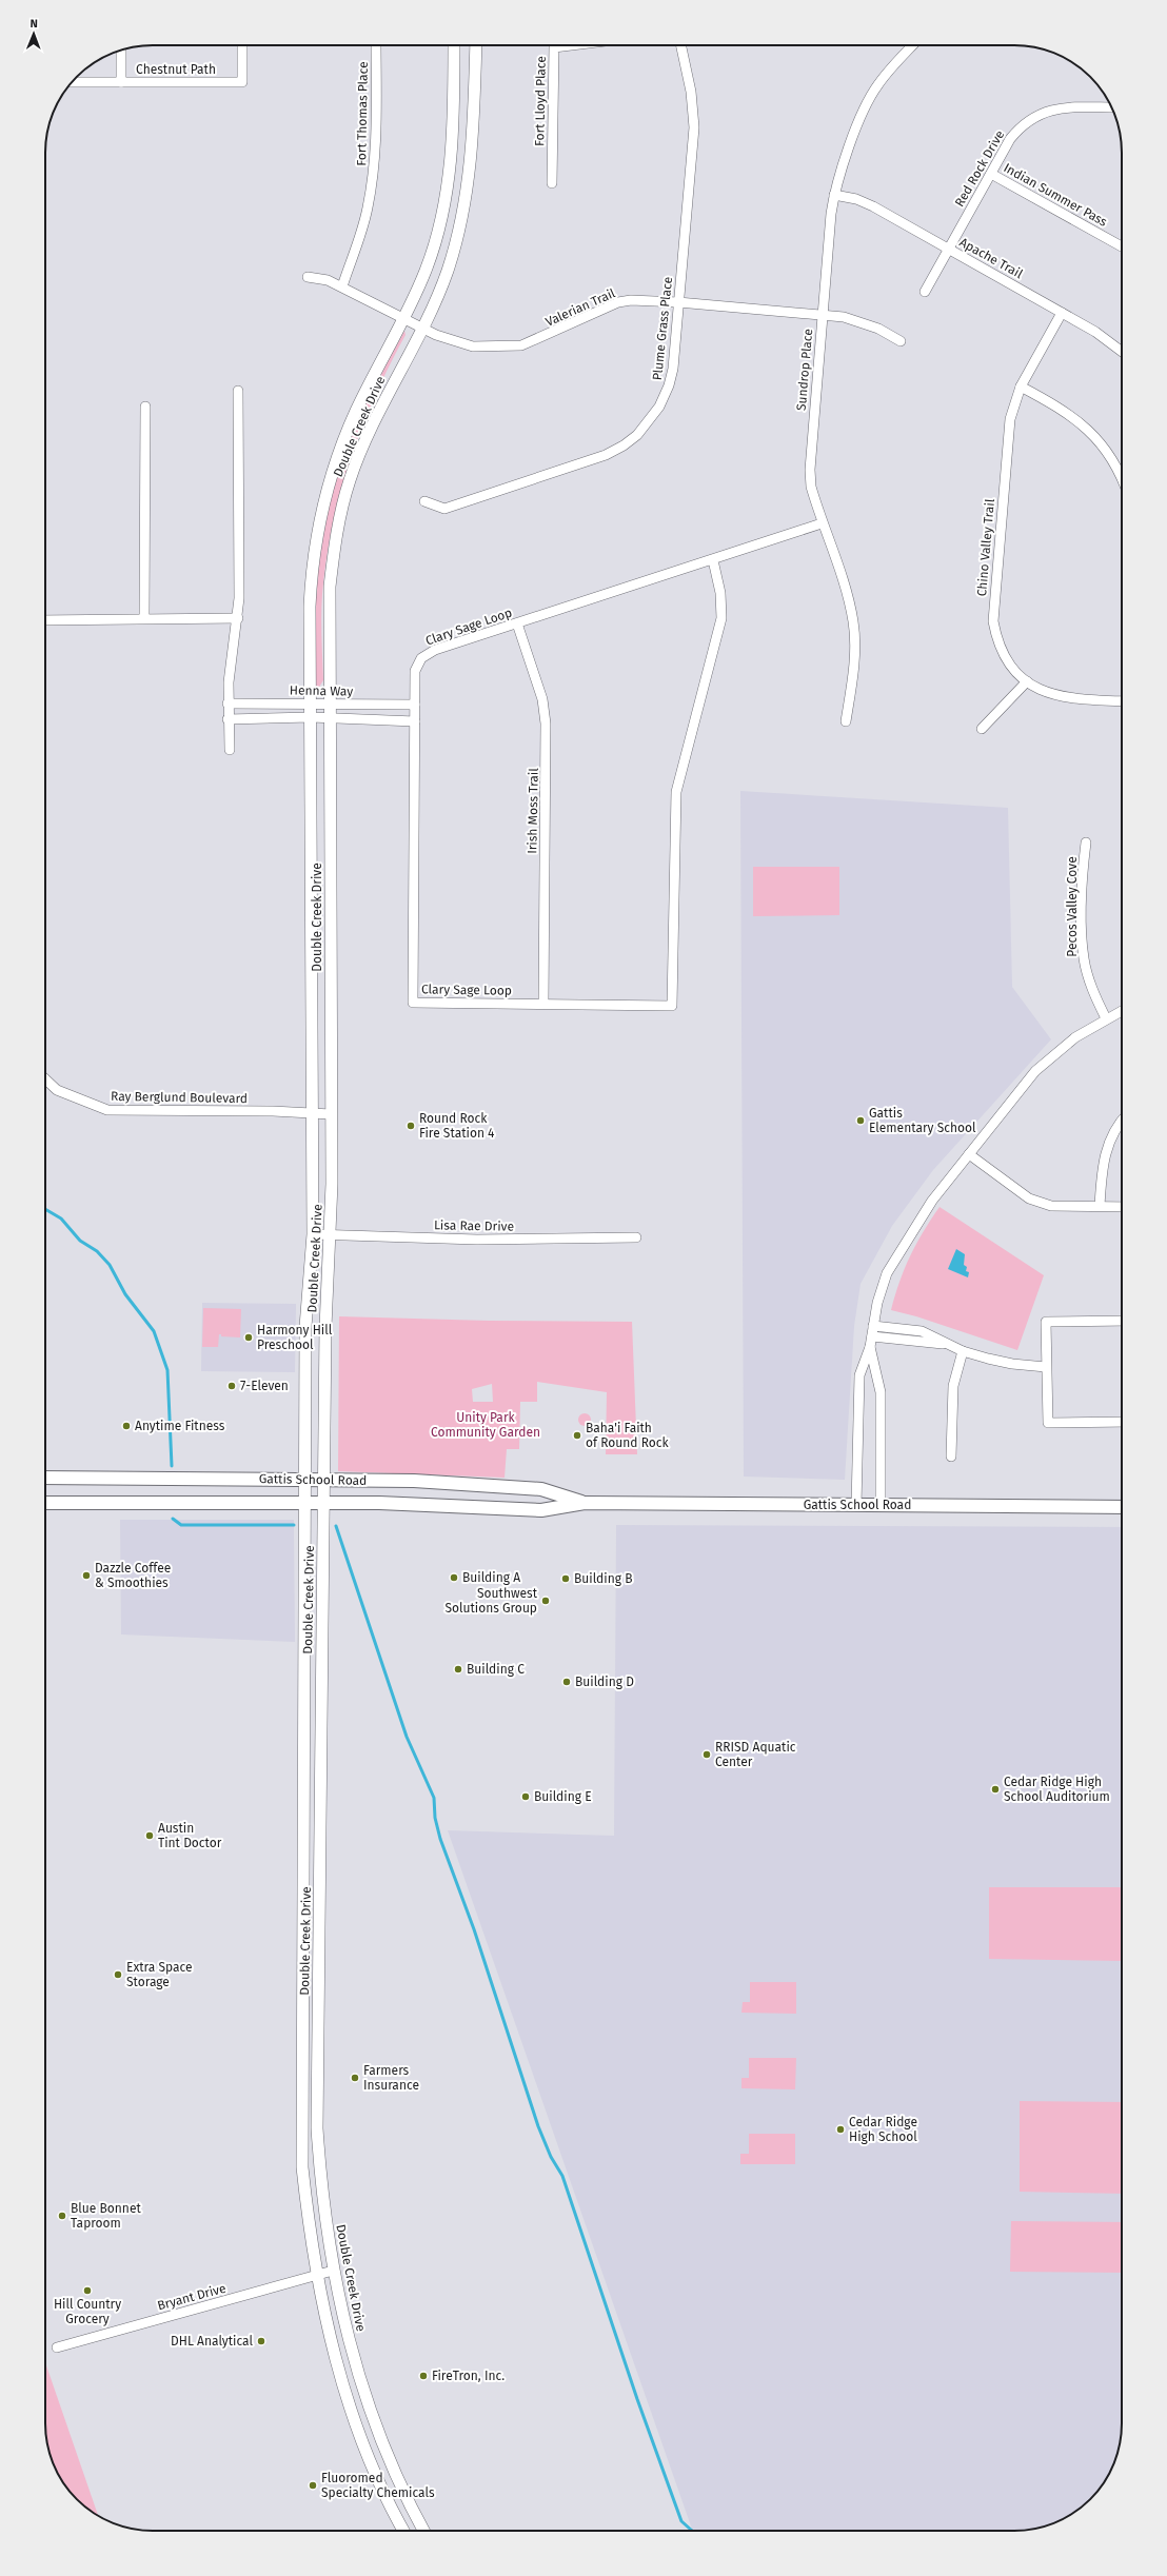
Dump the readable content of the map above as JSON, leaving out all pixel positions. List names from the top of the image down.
{
  "streets": {
    "main road": ["Gattis School Road"],
    "street": [
      "Chestnut Path",
      "Fort Lloyd Place",
      "Fort Thomas Place",
      "Red Rock Drive",
      "Indian Summer Pass",
      "Apache Trail",
      "Valerian Trail",
      "Plume Grass Place",
      "Sundrop Place",
      "Double Creek Drive",
      "Chino Valley Trail",
      "Clary Sage Loop",
      "Henna Way",
      "Irish Moss Trail",
      "Pecos Valley Cove",
      "Ray Berglund Boulevard",
      "Lisa Rae Drive",
      "Bryant Drive"
    ]
  },
  "crossings": [
    ["Fort Thomas Place", "Valerian Trail"],
    ["Red Rock Drive", "Indian Summer Pass"],
    ["Red Rock Drive", "Apache Trail"],
    ["Apache Trail", "Sundrop Place"],
    ["Apache Trail", "Chino Valley Trail"],
    ["Valerian Trail", "Plume Grass Place"],
    ["Valerian Trail", "Sundrop Place"],
    ["Valerian Trail", "Double Creek Drive"],
    ["Sundrop Place", "Clary Sage Loop"],
    ["Double Creek Drive", "Henna Way"],
    ["Double Creek Drive", "Ray Berglund Boulevard"],
    ["Double Creek Drive", "Lisa Rae Drive"],
    ["Double Creek Drive", "Gattis School Road"],
    ["Double Creek Drive", "Bryant Drive"],
    ["Clary Sage Loop", "Henna Way"],
    ["Clary Sage Loop", "Irish Moss Trail"]
  ],
  "parks": ["Unity Park Community Garden"],
  "places": [
    "Gattis Elementary School",
    "Round Rock Fire Station 4",
    "Harmony Hill Preschool",
    "7-Eleven",
    "Anytime Fitness",
    "Baha'i Faith of Round Rock",
    "Dazzle Coffee & Smoothies",
    "Building A",
    "Building B",
    "Southwest Solutions Group",
    "Building C",
    "Building D",
    "RRISD Aquatic Center",
    "Cedar Ridge High School Auditorium",
    "Building E",
    "Austin Tint Doctor",
    "Extra Space Storage",
    "Farmers Insurance",
    "Cedar Ridge High School",
    "Blue Bonnet Taproom",
    "Hill Country Grocery",
    "DHL Analytical",
    "FireTron, Inc.",
    "Fluoromed Specialty Chemicals"
  ],
  "north": "top"
}
